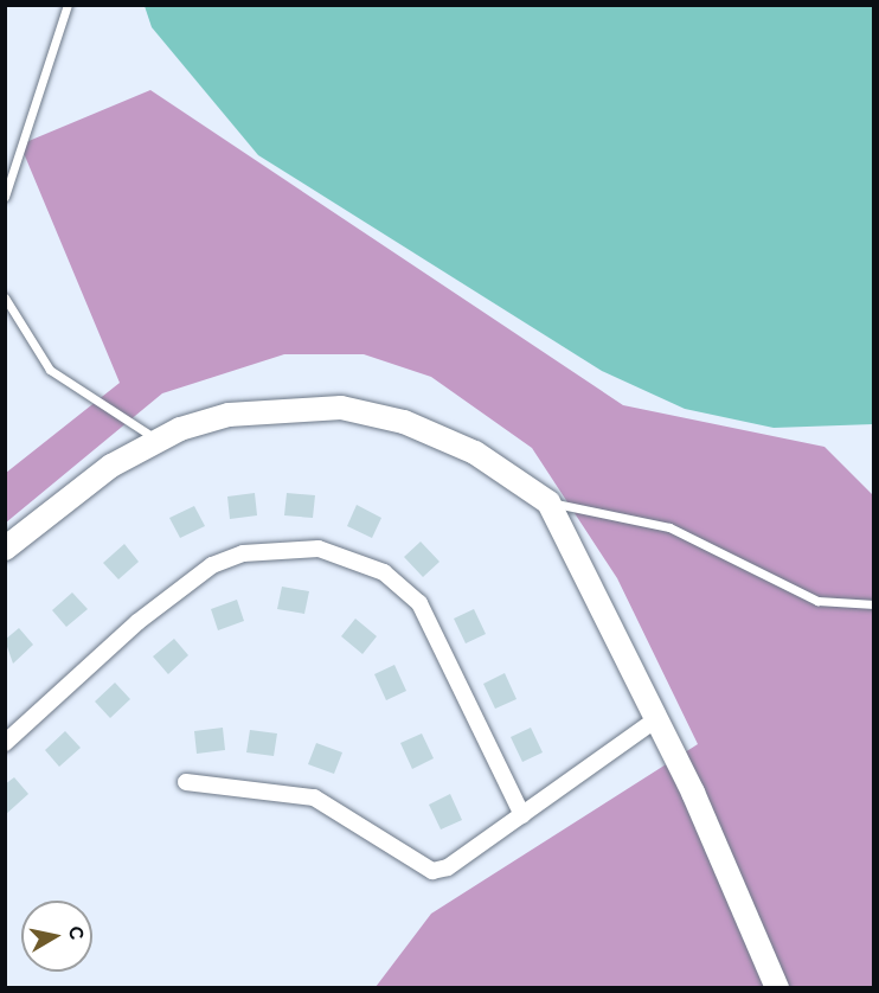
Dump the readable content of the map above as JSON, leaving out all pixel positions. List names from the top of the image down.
{
  "north": "right"
}
